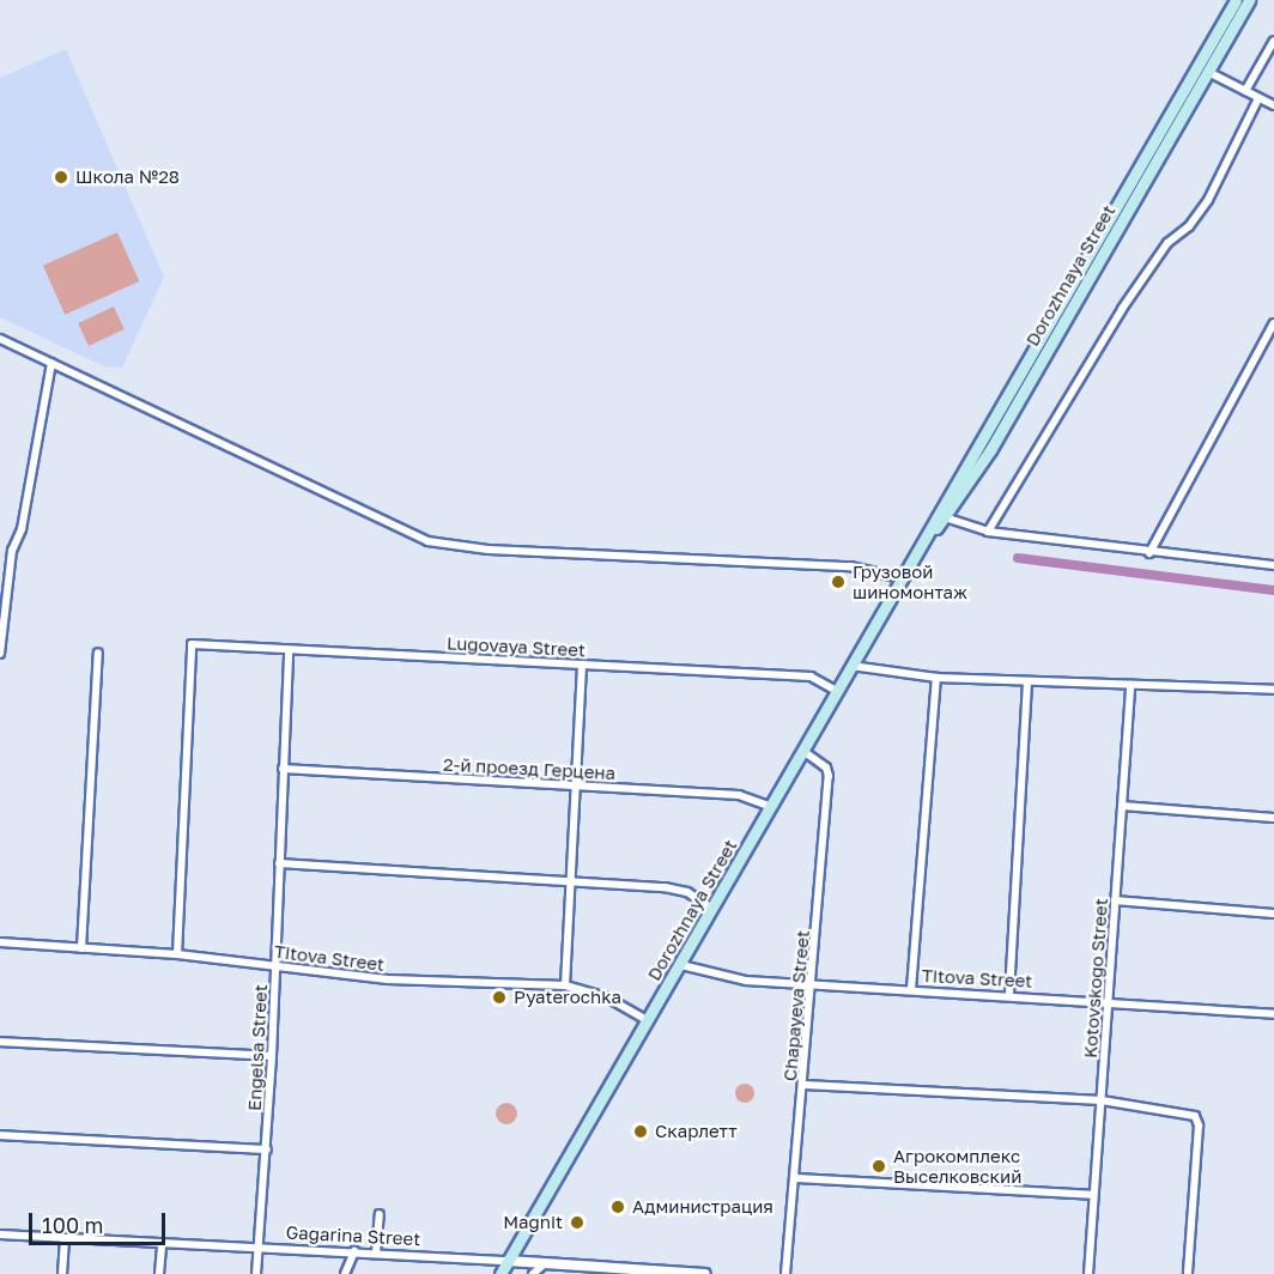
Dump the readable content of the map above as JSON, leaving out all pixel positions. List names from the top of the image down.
{
  "streets": {
    "main road": ["Dorozhnaya Street"],
    "street": [
      "Lugovaya Street",
      "2-й проезд Герцена",
      "Titova Street",
      "Kotovskogo Street",
      "Chapayeva Street",
      "Engelsa Street",
      "Gagarina Street"
    ]
  },
  "crossings": [
    ["Dorozhnaya Street", "Lugovaya Street"],
    ["Dorozhnaya Street", "2-й проезд Герцена"],
    ["Dorozhnaya Street", "Titova Street"],
    ["Dorozhnaya Street", "Chapayeva Street"],
    ["Dorozhnaya Street", "Gagarina Street"],
    ["Lugovaya Street", "Titova Street"],
    ["Lugovaya Street", "Engelsa Street"],
    ["2-й проезд Герцена", "Engelsa Street"],
    ["Titova Street", "Kotovskogo Street"],
    ["Titova Street", "Chapayeva Street"],
    ["Titova Street", "Engelsa Street"],
    ["Engelsa Street", "Gagarina Street"]
  ],
  "places": [
    "Школа №28",
    "Грузовой шиномонтаж",
    "Pyaterochka",
    "Скарлетт",
    "Агрокомплекс Выселковский",
    "Администрация",
    "Magnit"
  ],
  "scale_bar": "100 m"
}
